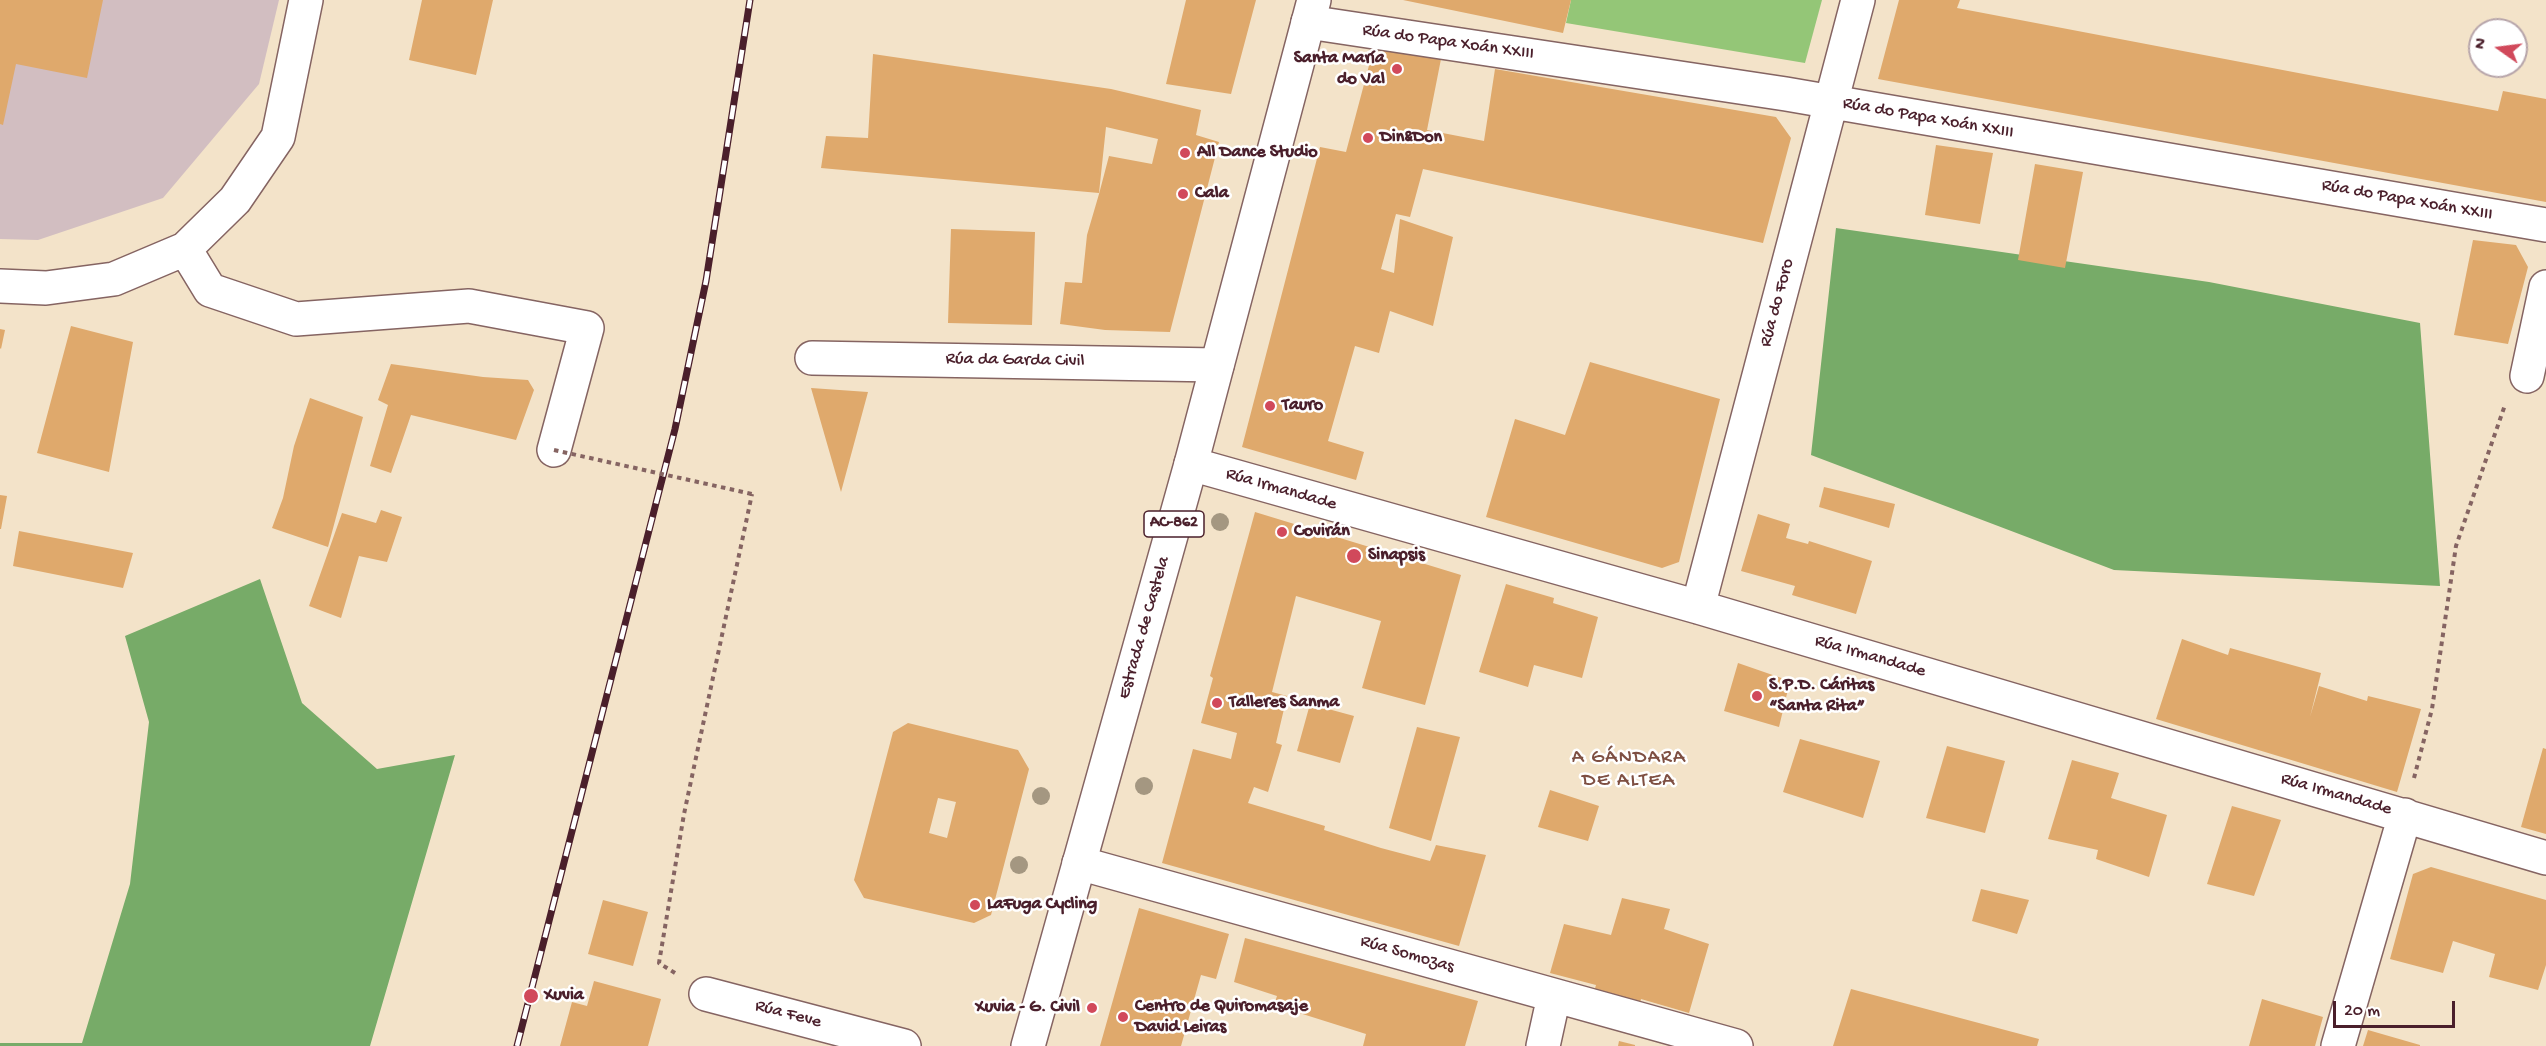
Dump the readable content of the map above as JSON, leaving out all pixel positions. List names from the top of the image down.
{
  "streets": {
    "street": [
      "Rúa do Papa Xoán XXIII",
      "Rúa do Foro",
      "Rúa da Garda Civil",
      "Rúa Irmandade",
      "AC-862",
      "Estrada de Castela",
      "Rúa Somozas",
      "Rúa Feve"
    ]
  },
  "crossings": [
    ["Rúa do Papa Xoán XXIII", "Rúa do Foro"],
    ["Rúa do Papa Xoán XXIII", "Estrada de Castela"],
    ["Rúa do Foro", "Rúa Irmandade"],
    ["Rúa da Garda Civil", "Estrada de Castela"],
    ["Rúa Irmandade", "Estrada de Castela"],
    ["Estrada de Castela", "Rúa Somozas"]
  ],
  "districts": ["A GÁNDARA DE ALTEA"],
  "places": [
    "Santa María do Val",
    "Din&Don",
    "All Dance Studio",
    "Cala",
    "Tauro",
    "Covirán",
    "Sinapsis",
    "S.P.D. Cáritas “Santa Rita”",
    "Talleres Sanma",
    "LaFuga Cycling",
    "Xuvia",
    "Xuvia - G. Civil",
    "Centro de Quiromasaje David Leiras"
  ],
  "scale_bar": "20 m",
  "north": "left"
}
